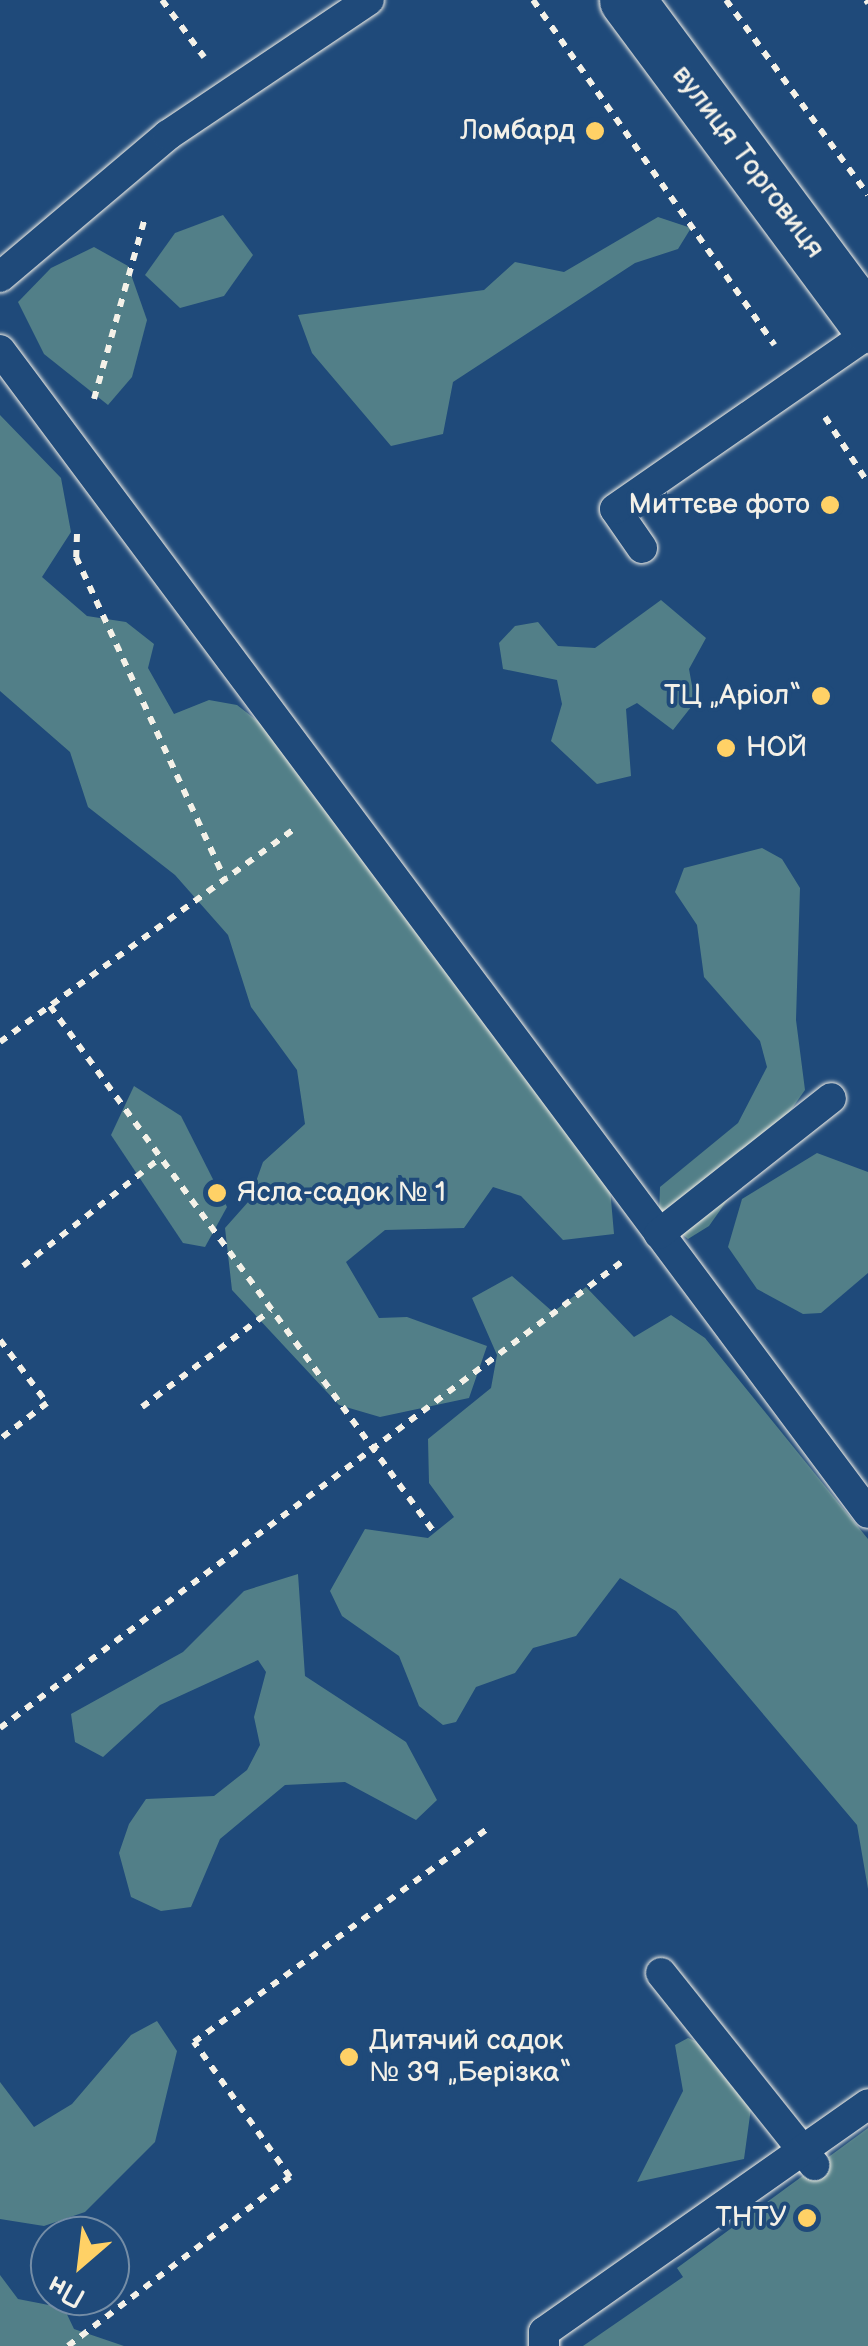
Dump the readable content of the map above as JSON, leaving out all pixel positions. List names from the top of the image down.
{
  "streets": {
    "main road": ["вулиця Торговиця"]
  },
  "places": [
    "Ломбард",
    "Миттєве фото",
    "ТЦ „Аріол“",
    "НОЙ",
    "Ясла-садок № 1",
    "Дитячий садок № 39 „Берізка“",
    "ТНТУ"
  ],
  "north": "bottom left"
}
